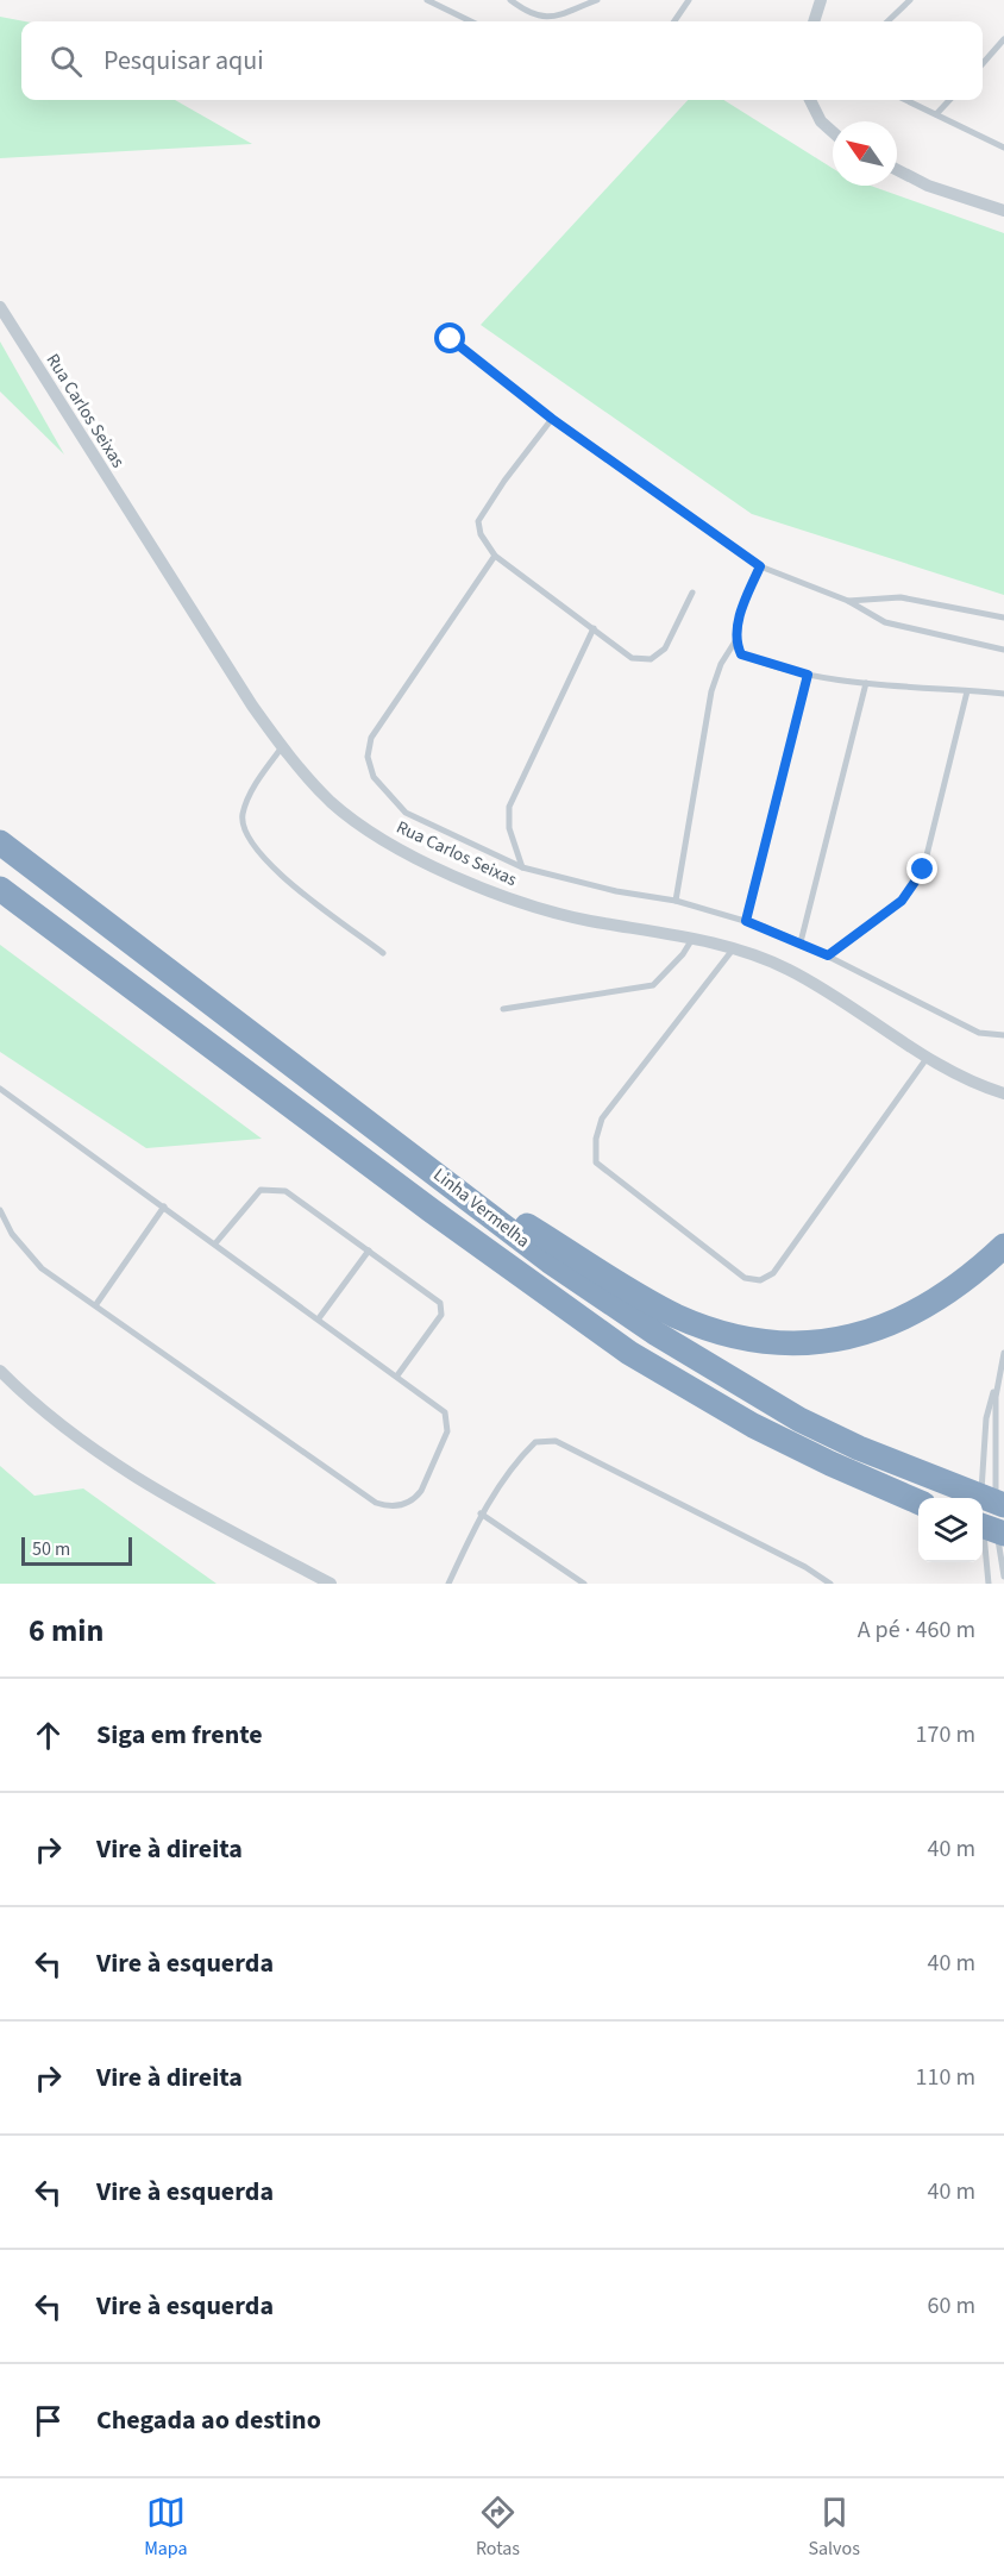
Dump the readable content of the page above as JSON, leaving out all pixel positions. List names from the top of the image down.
{
  "streets": {
    "highway": ["Linha Vermelha"],
    "street": ["Rua Carlos Seixas"]
  },
  "scale_bar": "50 m",
  "north": "top left",
  "page": {
    "search": "Pesquisar aqui",
    "scale": "50 m",
    "heading": ["6 min", "A pé · 460 m"],
    "list": [
      ["Siga em frente", "170 m"],
      ["Vire à direita", "40 m"],
      ["Vire à esquerda", "40 m"],
      ["Vire à direita", "110 m"],
      ["Vire à esquerda", "40 m"],
      ["Vire à esquerda", "60 m"],
      "Chegada ao destino"
    ],
    "nav": ["Mapa", "Rotas", "Salvos"]
  }
}
